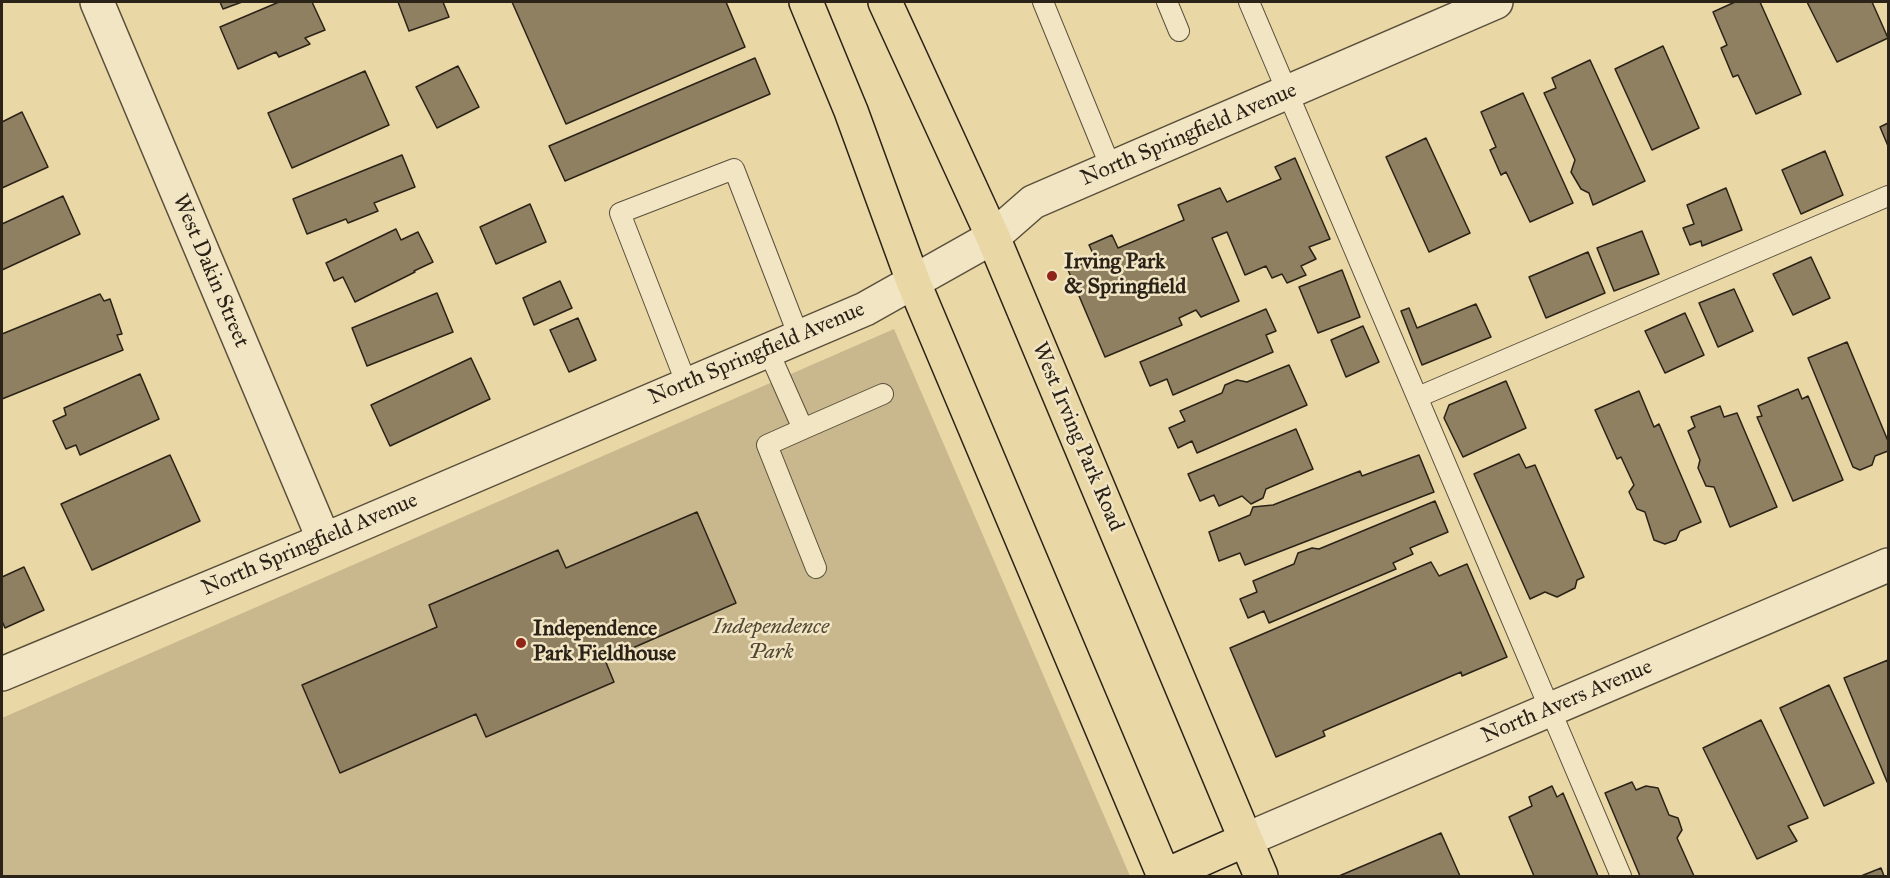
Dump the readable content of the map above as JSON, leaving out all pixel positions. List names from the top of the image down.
{
  "streets": {
    "main road": ["West Irving Park Road"],
    "street": ["North Springfield Avenue", "West Dakin Street", "North Avers Avenue"]
  },
  "crossings": [
    ["North Springfield Avenue", "West Dakin Street"],
    ["North Springfield Avenue", "West Irving Park Road"],
    ["West Irving Park Road", "North Avers Avenue"]
  ],
  "parks": ["Independence Park"],
  "places": ["Irving Park & Springfield", "Independence Park Fieldhouse"]
}
